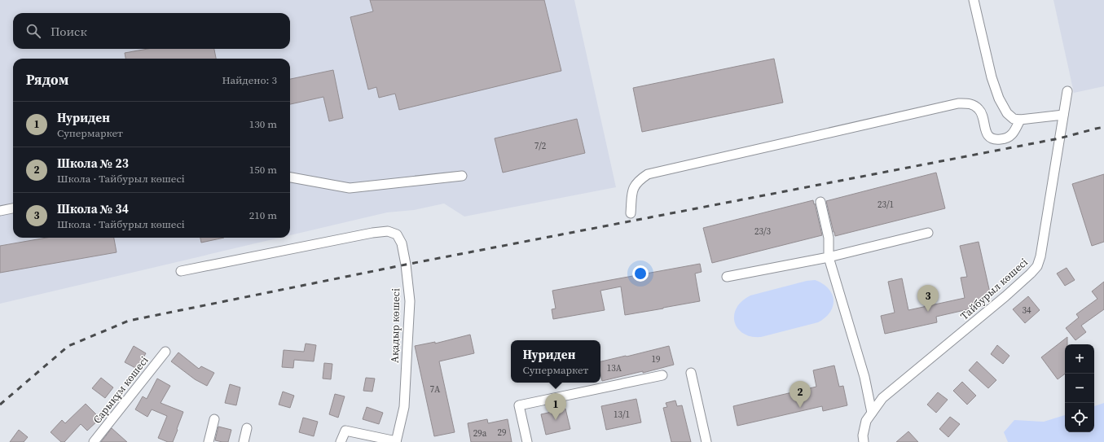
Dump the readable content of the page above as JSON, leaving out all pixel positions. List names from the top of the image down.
{
  "streets": {
    "street": ["Тайбурыл көшесі", "Ақадыр көшесі", "Сарықұм көшесі"]
  },
  "house_numbers": [
    "7/2",
    "23/1",
    "23/3",
    "34",
    "19",
    "13А",
    "7А",
    "13/1",
    "29",
    "29а"
  ],
  "page": {
    "search": "Поиск",
    "heading": ["Рядом", "Найдено: 3"],
    "list": [
      {
        "mark": "1",
        "name": "Нуриден",
        "note": "Супермаркет",
        "value": "130 m"
      },
      {
        "mark": "2",
        "name": "Школа № 23",
        "note": "Школа · Тайбурыл көшесі",
        "value": "150 m"
      },
      {
        "mark": "3",
        "name": "Школа № 34",
        "note": "Школа · Тайбурыл көшесі",
        "value": "210 m"
      }
    ],
    "pins": ["3", "2", "1"],
    "popup": ["Нуриден", "Супермаркет"],
    "map_buttons": ["+", "−"]
  }
}
